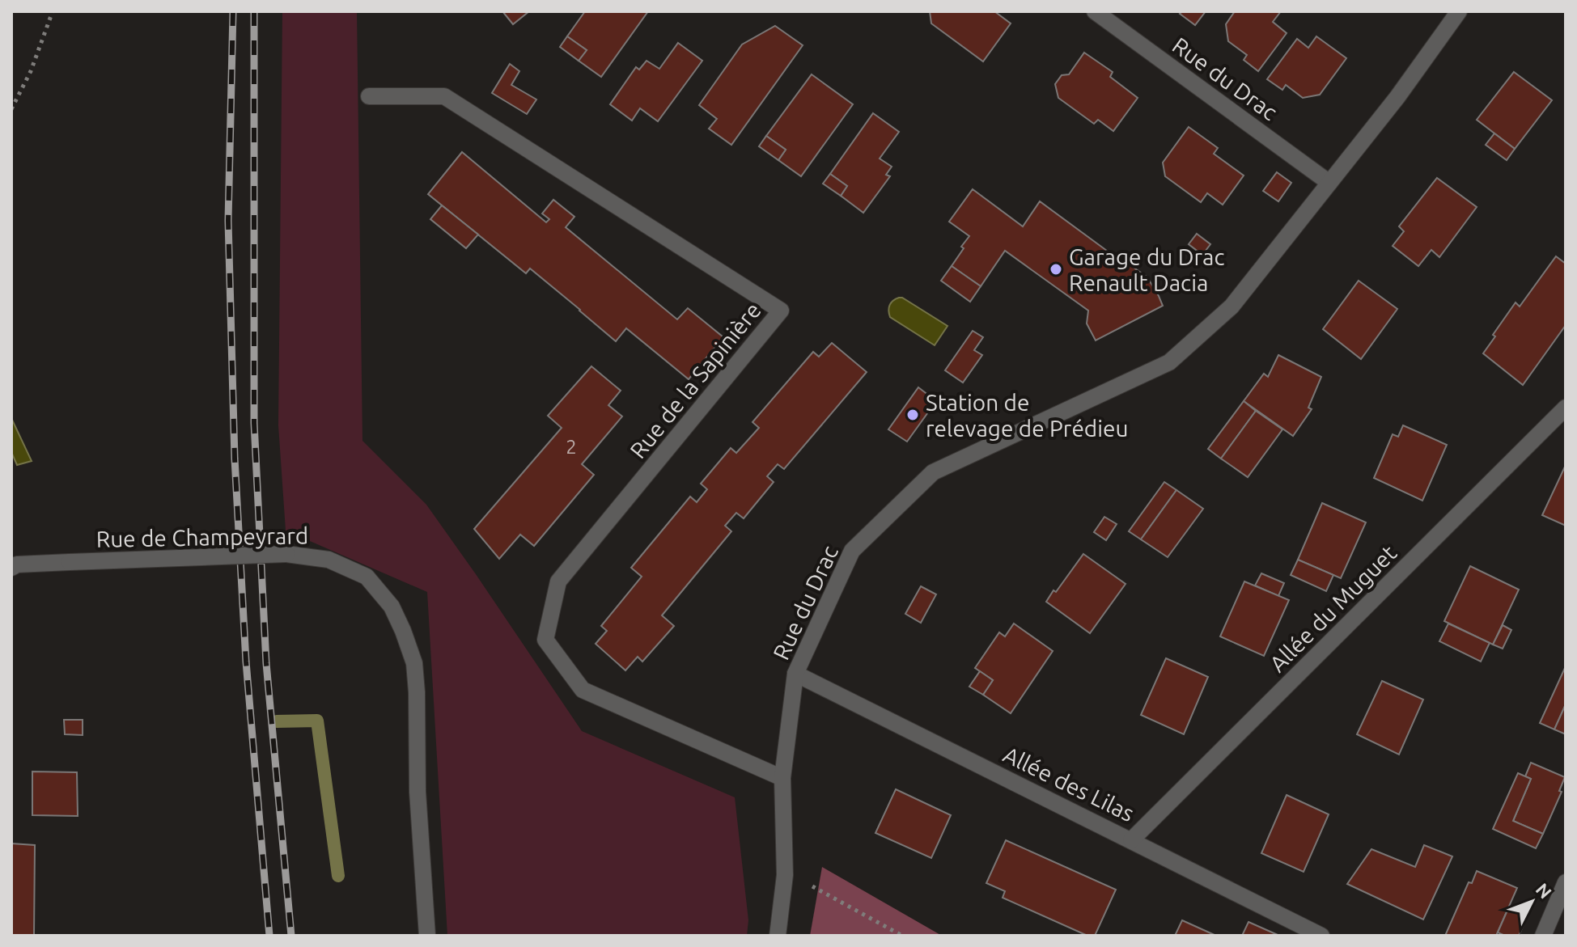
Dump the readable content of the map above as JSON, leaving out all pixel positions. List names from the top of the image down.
{
  "streets": {
    "street": [
      "Rue du Drac",
      "Rue de la Sapinière",
      "Rue de Champeyrard",
      "Allée du Muguet",
      "Allée des Lilas"
    ]
  },
  "crossings": [
    ["Rue du Drac", "Rue de la Sapinière"],
    ["Rue du Drac", "Allée des Lilas"],
    ["Allée du Muguet", "Allée des Lilas"]
  ],
  "places": ["Garage du Drac Renault Dacia", "Station de relevage de Prédieu"],
  "house_numbers": ["2"],
  "north": "top right"
}
